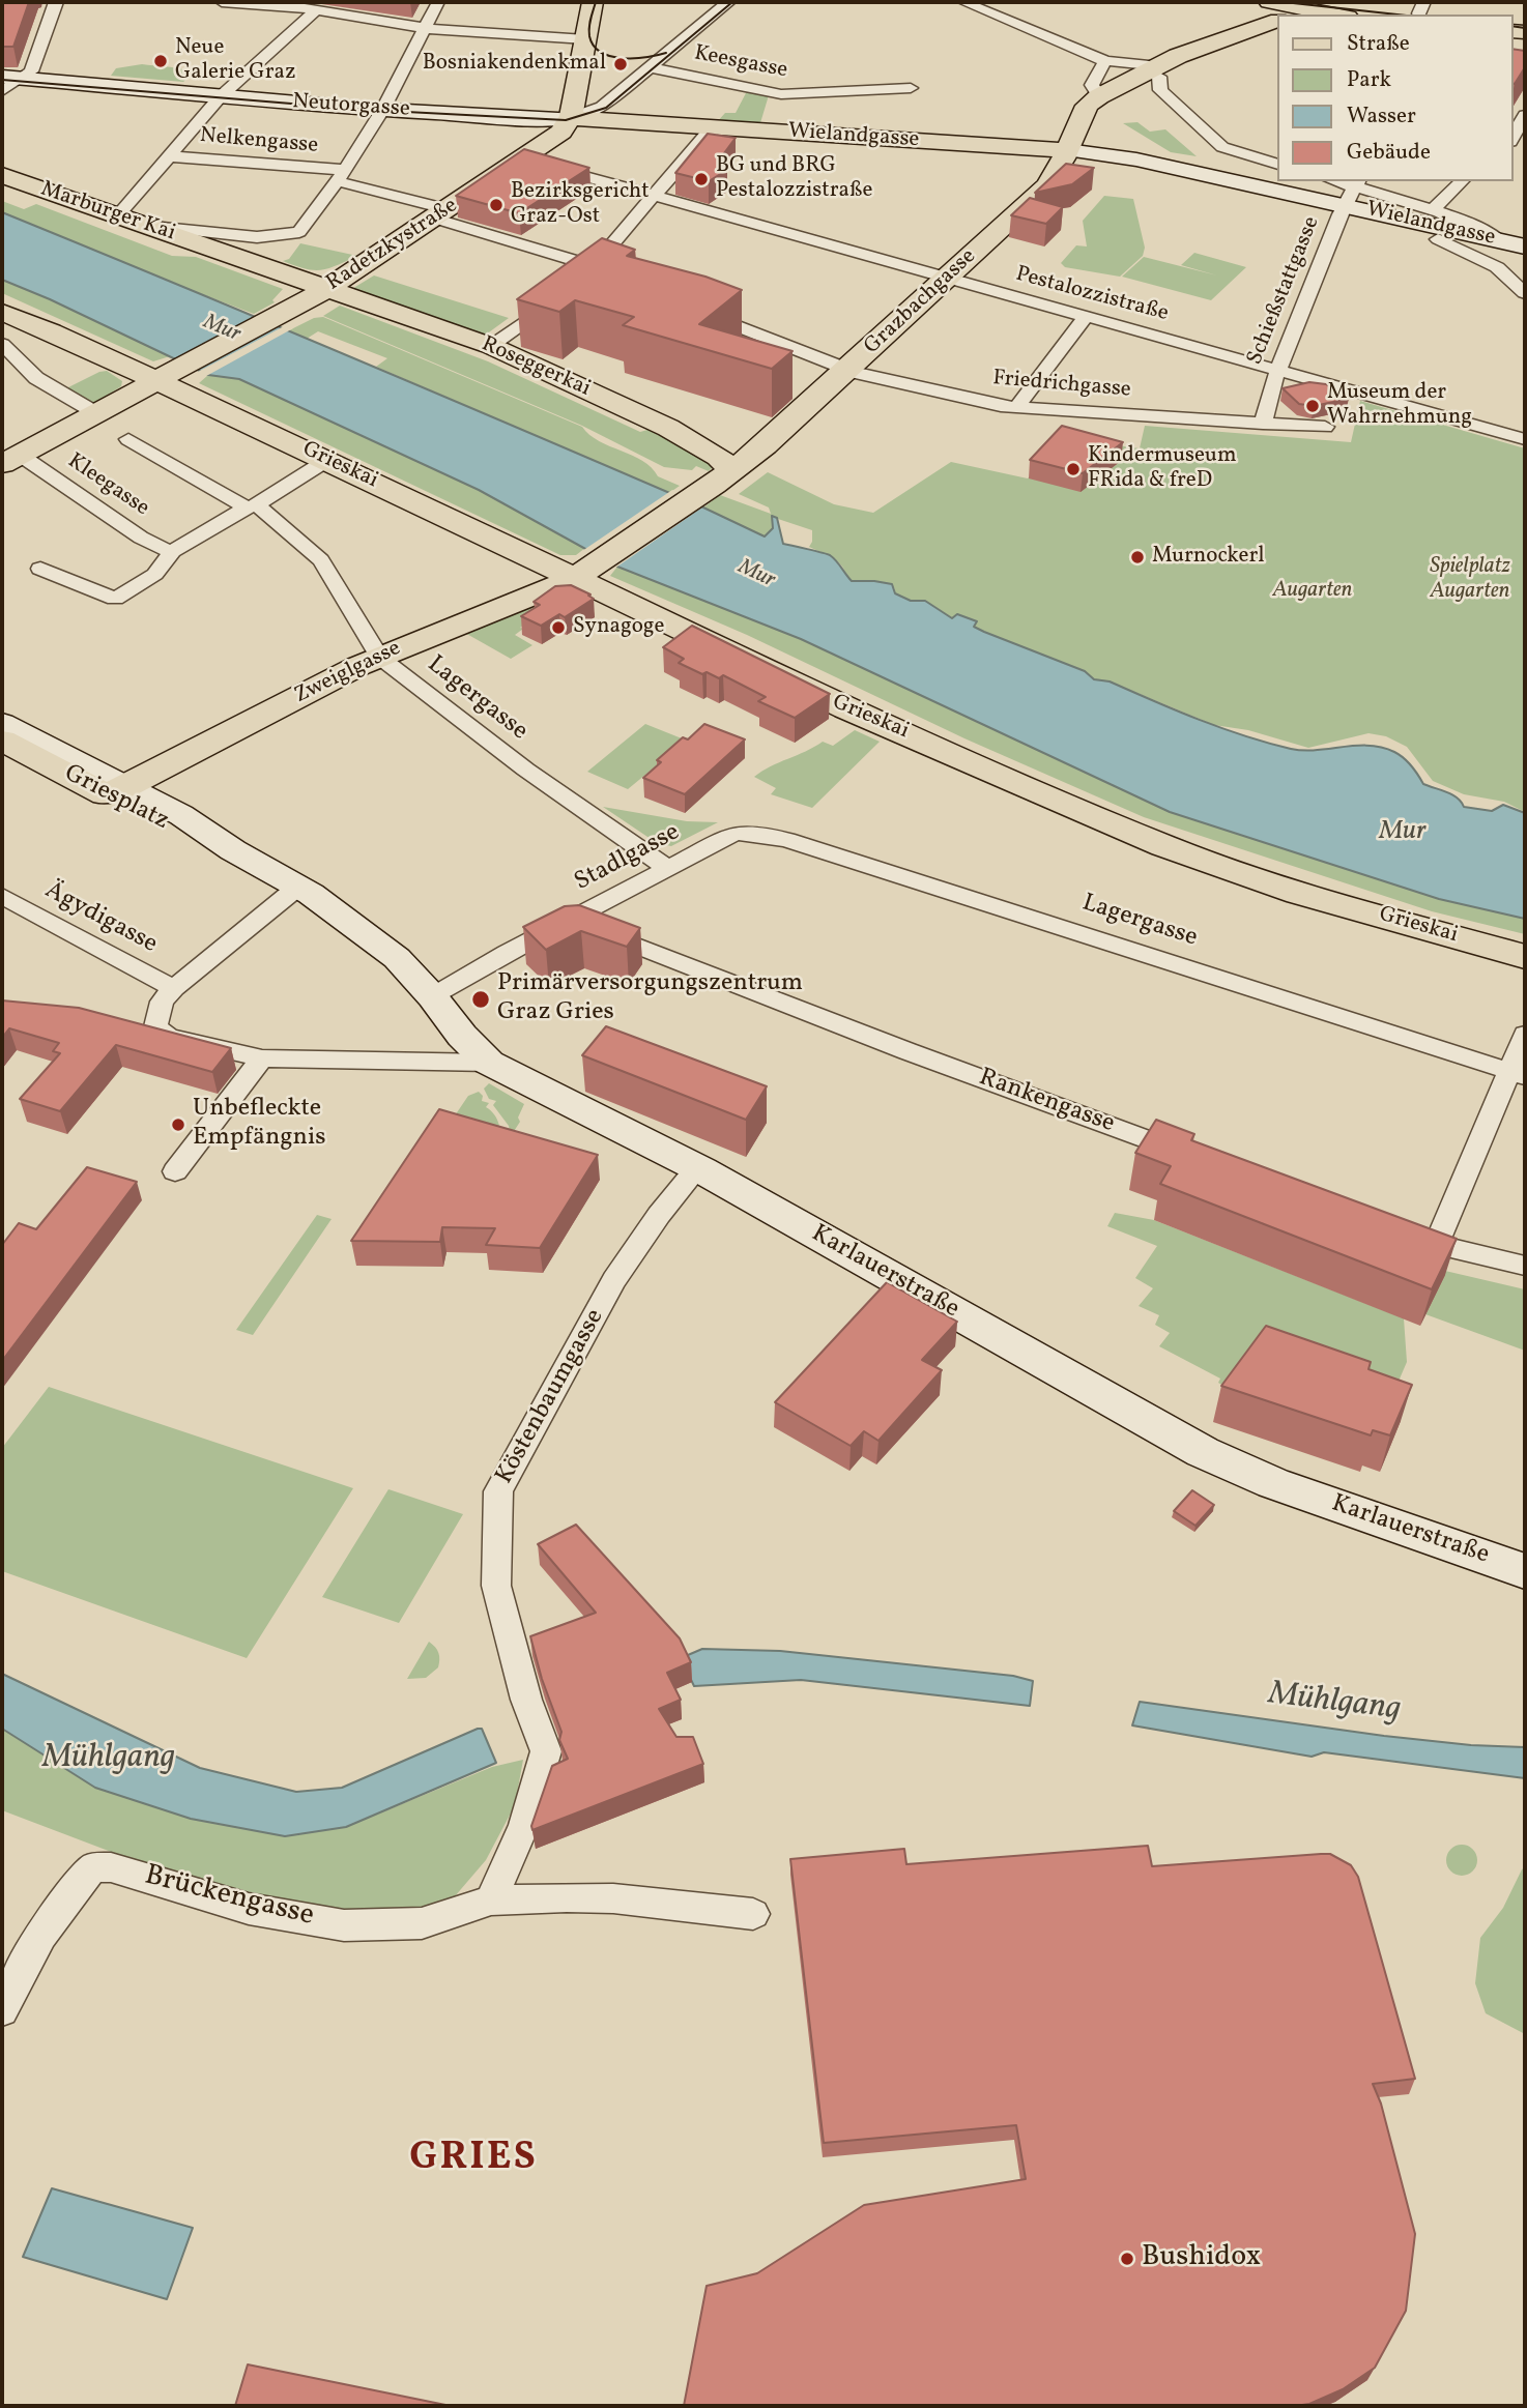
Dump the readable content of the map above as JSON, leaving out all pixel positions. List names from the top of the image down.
{
  "streets": {
    "main road": [
      "Neutorgasse",
      "Wielandgasse",
      "Marburger Kai",
      "Radetzkystraße",
      "Grazbachgasse",
      "Roseggerkai",
      "Grieskai",
      "Zweiglgasse",
      "Griesplatz",
      "Karlauerstraße"
    ],
    "street": [
      "Keesgasse",
      "Nelkengasse",
      "Schießstattgasse",
      "Pestalozzistraße",
      "Friedrichgasse",
      "Kleegasse",
      "Lagergasse",
      "Stadlgasse",
      "Ägydigasse",
      "Rankengasse",
      "Köstenbaumgasse",
      "Brückengasse"
    ]
  },
  "crossings": [
    ["Keesgasse", "Radetzkystraße"],
    ["Neutorgasse", "Wielandgasse"],
    ["Neutorgasse", "Radetzkystraße"],
    ["Wielandgasse", "Radetzkystraße"],
    ["Wielandgasse", "Schießstattgasse"],
    ["Wielandgasse", "Grazbachgasse"],
    ["Nelkengasse", "Radetzkystraße"],
    ["Marburger Kai", "Radetzkystraße"],
    ["Marburger Kai", "Roseggerkai"],
    ["Radetzkystraße", "Pestalozzistraße"],
    ["Radetzkystraße", "Roseggerkai"],
    ["Radetzkystraße", "Grieskai"],
    ["Radetzkystraße", "Kleegasse"],
    ["Schießstattgasse", "Pestalozzistraße"],
    ["Schießstattgasse", "Friedrichgasse"],
    ["Pestalozzistraße", "Grazbachgasse"],
    ["Grazbachgasse", "Roseggerkai"],
    ["Grazbachgasse", "Friedrichgasse"],
    ["Grazbachgasse", "Grieskai"],
    ["Grazbachgasse", "Zweiglgasse"],
    ["Grieskai", "Zweiglgasse"],
    ["Zweiglgasse", "Lagergasse"],
    ["Zweiglgasse", "Griesplatz"],
    ["Lagergasse", "Stadlgasse"],
    ["Griesplatz", "Karlauerstraße"],
    ["Stadlgasse", "Rankengasse"],
    ["Stadlgasse", "Karlauerstraße"],
    ["Karlauerstraße", "Köstenbaumgasse"],
    ["Köstenbaumgasse", "Brückengasse"]
  ],
  "districts": ["GRIES"],
  "water": ["Mur", "Mühlgang"],
  "parks": ["Spielplatz Augarten", "Augarten"],
  "places": [
    "Neue Galerie Graz",
    "Bosniakendenkmal",
    "BG und BRG Pestalozzistraße",
    "Bezirksgericht Graz-Ost",
    "Museum der Wahrnehmung",
    "Kindermuseum FRida & freD",
    "Murnockerl",
    "Synagoge",
    "Primärversorgungszentrum Graz Gries",
    "Unbefleckte Empfängnis",
    "Bushidox"
  ],
  "legend": [
    "Straße",
    "Park",
    "Wasser",
    "Gebäude"
  ]
}
